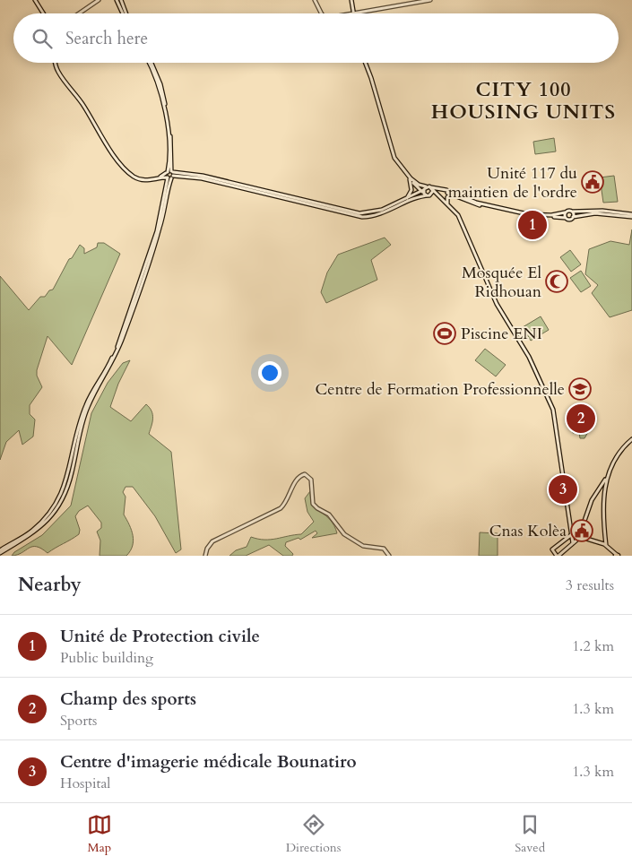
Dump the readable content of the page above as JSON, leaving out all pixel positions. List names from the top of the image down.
{
  "districts": ["CITY 100 HOUSING UNITS"],
  "places": {
    "public building": ["Unité 117 du maintien de l'ordre", "Cnas Kolèa"],
    "mosque": ["Mosquée El Ridhouan"],
    "sports": ["Piscine ENI"],
    "school or university": ["Centre de Formation Professionnelle"]
  },
  "page": {
    "search": "Search here",
    "pins": ["1", "2", "3"],
    "heading": ["Nearby", "3 results"],
    "list": [
      {
        "mark": "1",
        "name": "Unité de Protection civile",
        "note": "Public building",
        "value": "1.2 km"
      },
      {
        "mark": "2",
        "name": "Champ des sports",
        "note": "Sports",
        "value": "1.3 km"
      },
      {
        "mark": "3",
        "name": "Centre d'imagerie médicale Bounatiro",
        "note": "Hospital",
        "value": "1.3 km"
      }
    ],
    "nav": ["Map", "Directions", "Saved"]
  }
}
